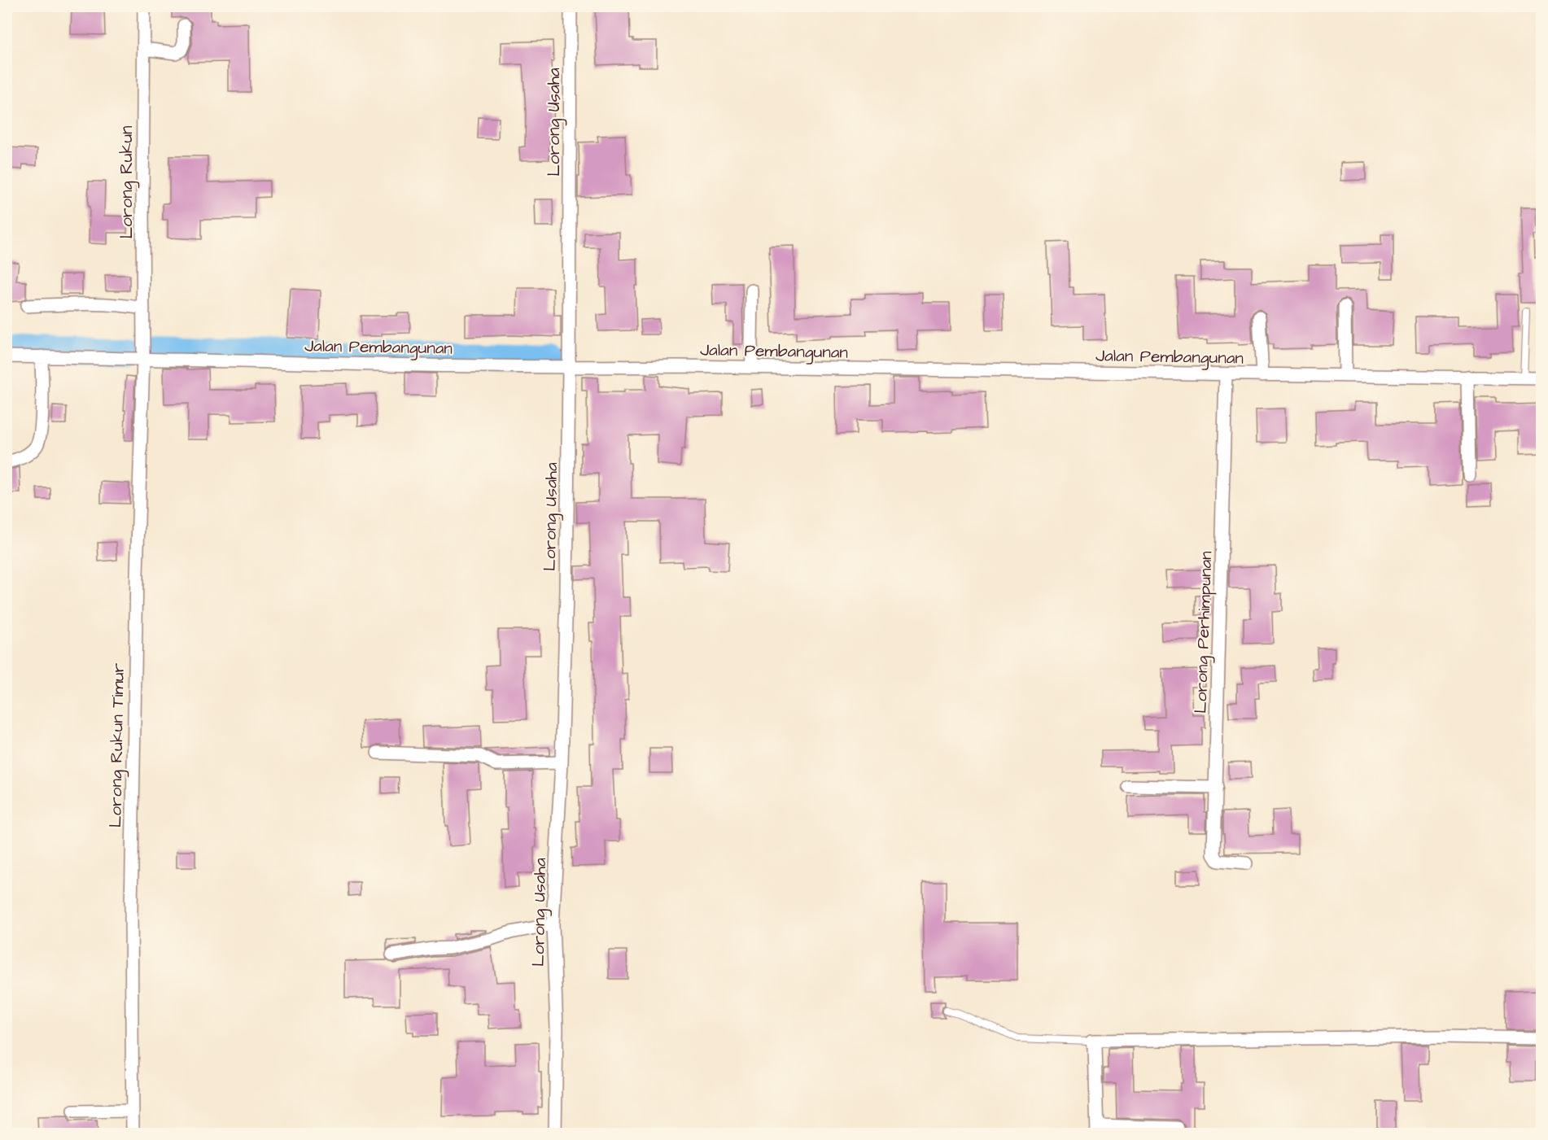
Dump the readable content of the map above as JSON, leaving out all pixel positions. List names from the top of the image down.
{
  "streets": {
    "street": [
      "Lorong Usaha",
      "Lorong Rukun",
      "Jalan Pembangunan",
      "Lorong Perhimpunan",
      "Lorong Rukun Timur"
    ]
  },
  "crossings": [
    ["Lorong Usaha", "Jalan Pembangunan"],
    ["Lorong Rukun", "Jalan Pembangunan"],
    ["Lorong Rukun", "Lorong Rukun Timur"],
    ["Jalan Pembangunan", "Lorong Perhimpunan"],
    ["Jalan Pembangunan", "Lorong Rukun Timur"]
  ]
}
